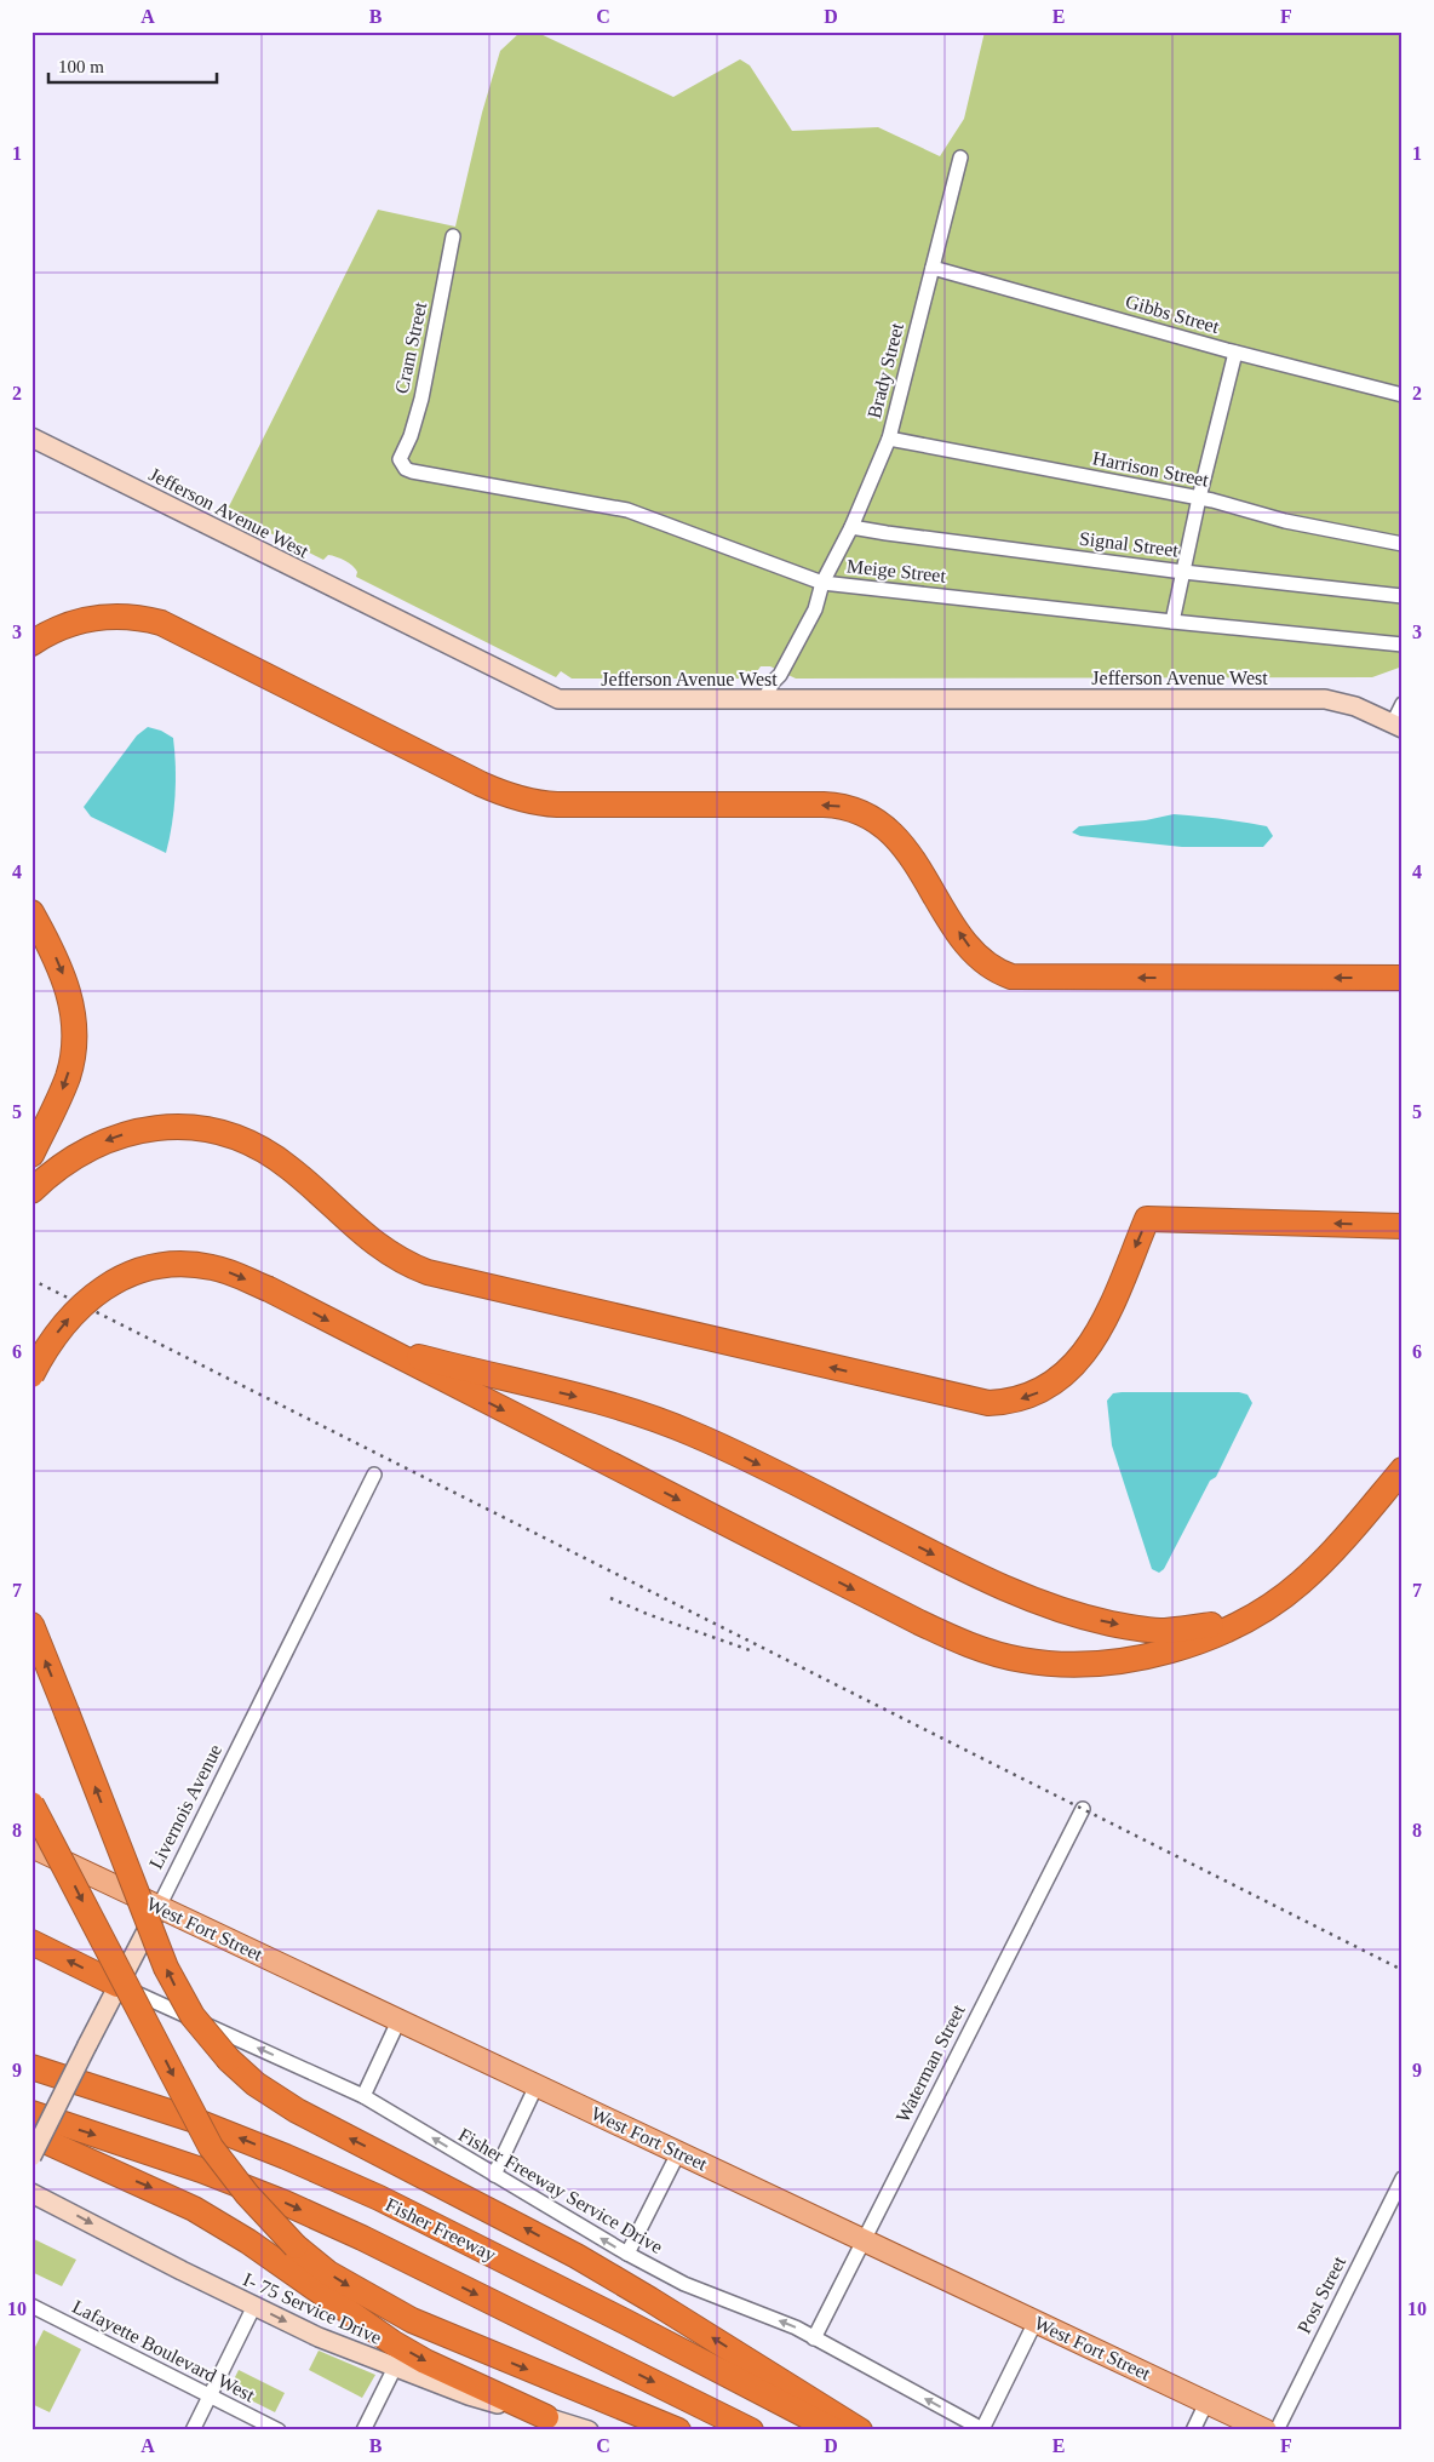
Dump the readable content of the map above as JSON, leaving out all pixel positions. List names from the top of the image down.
{
  "streets": {
    "highway": ["Fisher Freeway"],
    "main road": [
      "Jefferson Avenue West",
      "Livernois Avenue",
      "West Fort Street",
      "I- 75 Service Drive"
    ],
    "street": [
      "Gibbs Street",
      "Cram Street",
      "Brady Street",
      "Harrison Street",
      "Signal Street",
      "Meige Street",
      "Waterman Street",
      "Fisher Freeway Service Drive",
      "Post Street",
      "Lafayette Boulevard West"
    ]
  },
  "crossings": [
    ["Gibbs Street", "Brady Street"],
    ["Cram Street", "Meige Street"],
    ["Brady Street", "Harrison Street"],
    ["Brady Street", "Jefferson Avenue West"],
    ["Brady Street", "Signal Street"],
    ["Brady Street", "Meige Street"],
    ["Livernois Avenue", "West Fort Street"],
    ["Livernois Avenue", "Fisher Freeway Service Drive"],
    ["West Fort Street", "Waterman Street"],
    ["Waterman Street", "Fisher Freeway Service Drive"]
  ],
  "one_way": ["Fisher Freeway Service Drive", "I- 75 Service Drive"],
  "scale_bar": "100 m",
  "grid": {
    "columns": [
      "A",
      "B",
      "C",
      "D",
      "E",
      "F"
    ],
    "rows": [
      "1",
      "2",
      "3",
      "4",
      "5",
      "6",
      "7",
      "8",
      "9",
      "10"
    ]
  }
}
